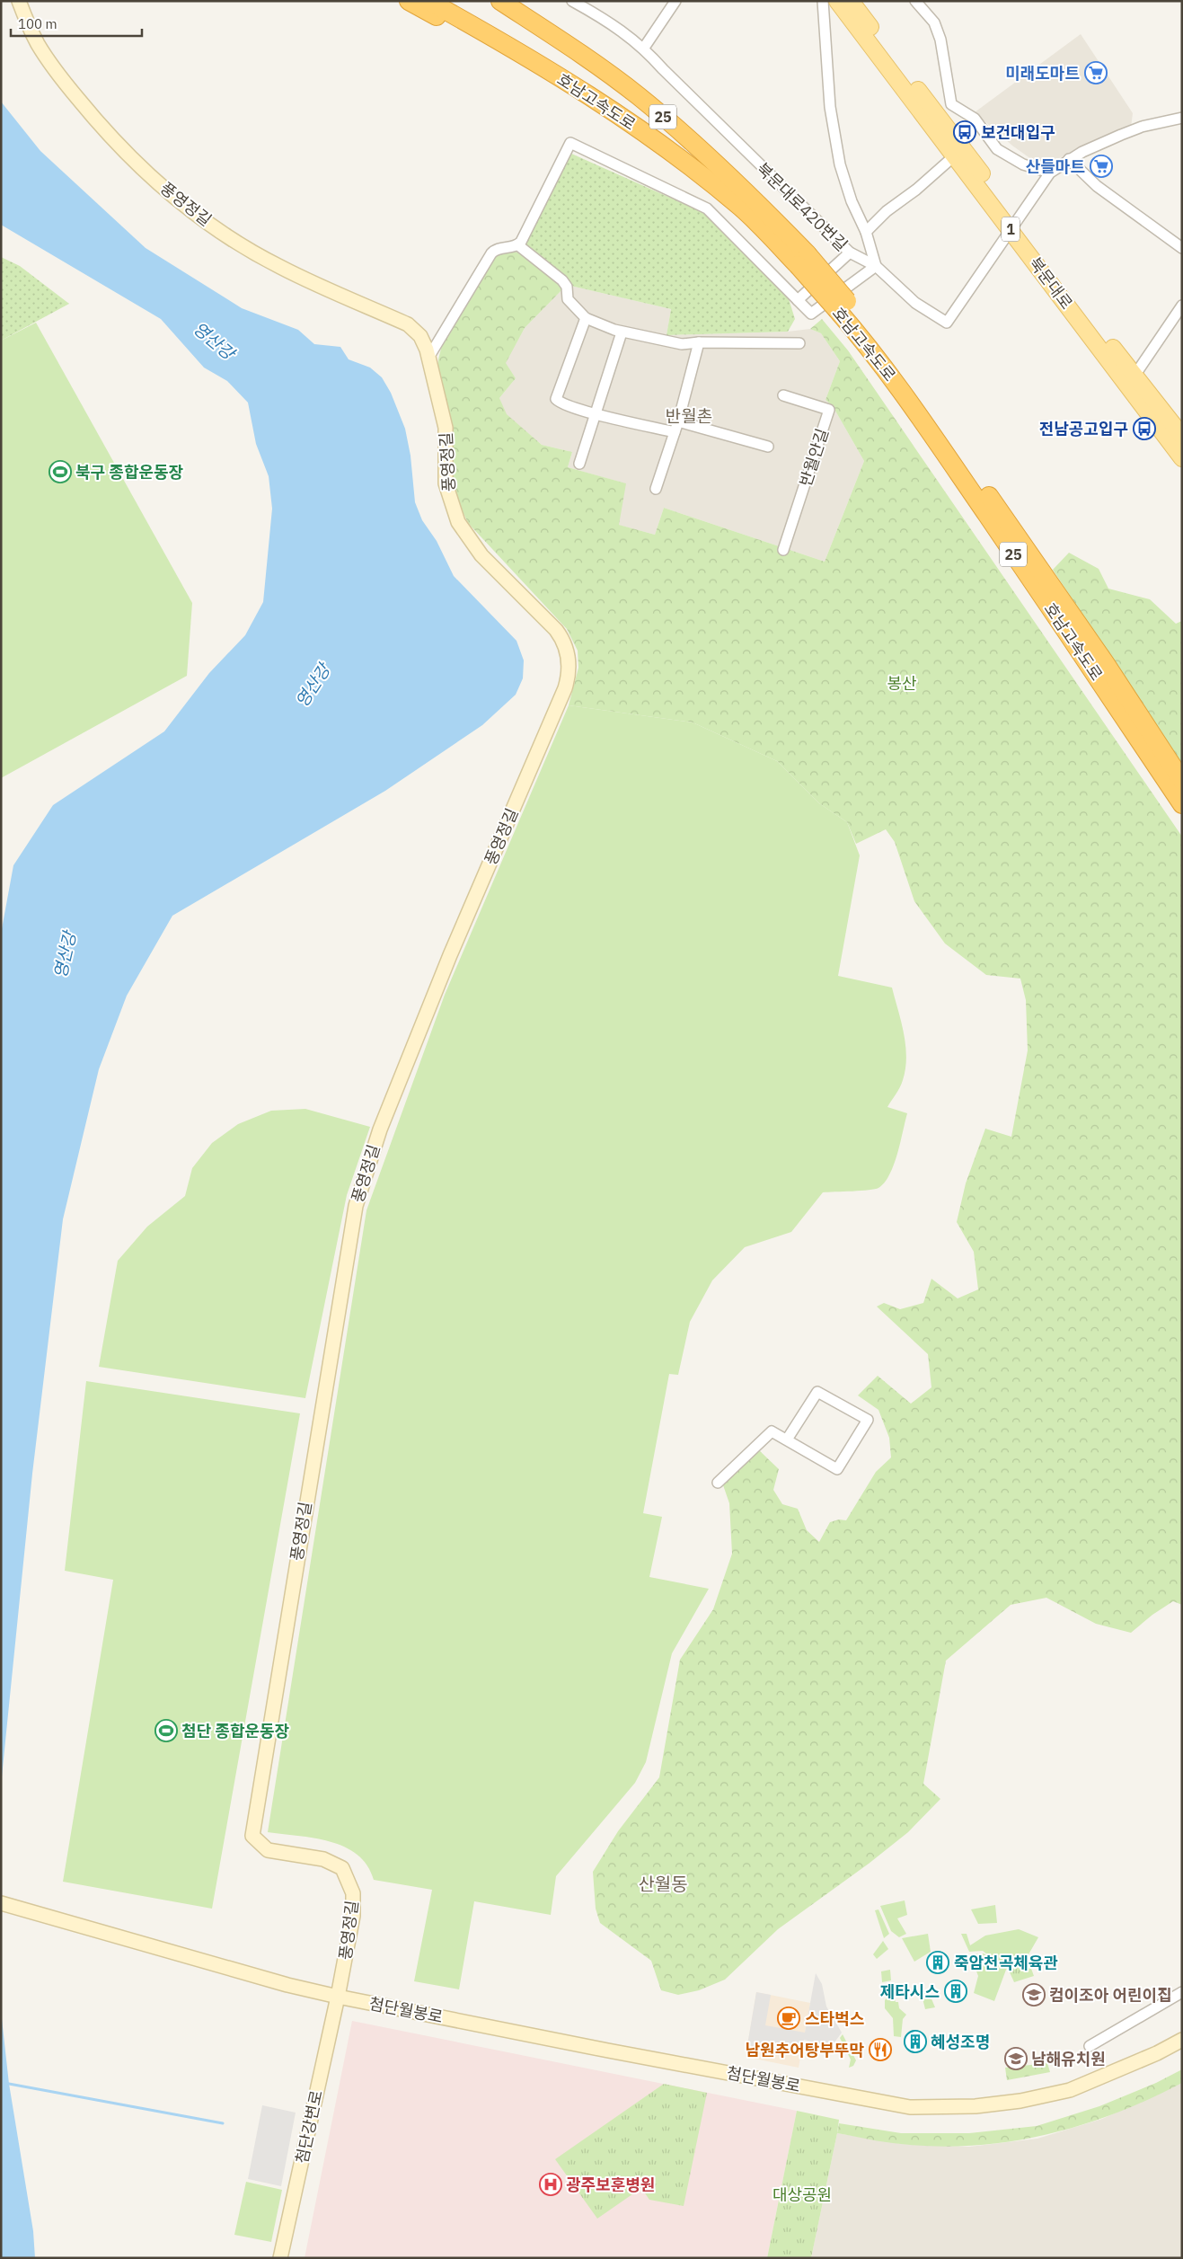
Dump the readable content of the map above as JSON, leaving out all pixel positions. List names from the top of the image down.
{
  "streets": {
    "highway": ["호남고속도로", "25"],
    "main road": ["1", "북문대로"],
    "street": [
      "풍영정길",
      "북문대로420번길",
      "반월안길",
      "첨단월봉로",
      "첨단강변로"
    ]
  },
  "crossings": [
    ["풍영정길", "첨단월봉로"],
    ["풍영정길", "첨단강변로"],
    ["북문대로420번길", "북문대로"],
    ["첨단월봉로", "첨단강변로"]
  ],
  "districts": ["반월촌", "산월동"],
  "water": ["영산강"],
  "parks": ["봉산", "대상공원"],
  "places": {
    "supermarket": ["미래도마트", "산들마트"],
    "bus stop": ["보건대입구", "전남공고입구"],
    "sports": ["북구 종합운동장", "첨단 종합운동장"],
    "building": ["죽암천곡체육관", "제타시스", "혜성조명"],
    "school or university": ["컴이조아 어린이집", "남해유치원"],
    "cafe": ["스타벅스"],
    "restaurant": ["남원추어탕부뚜막"],
    "hospital": ["광주보훈병원"]
  },
  "scale_bar": "100 m"
}
